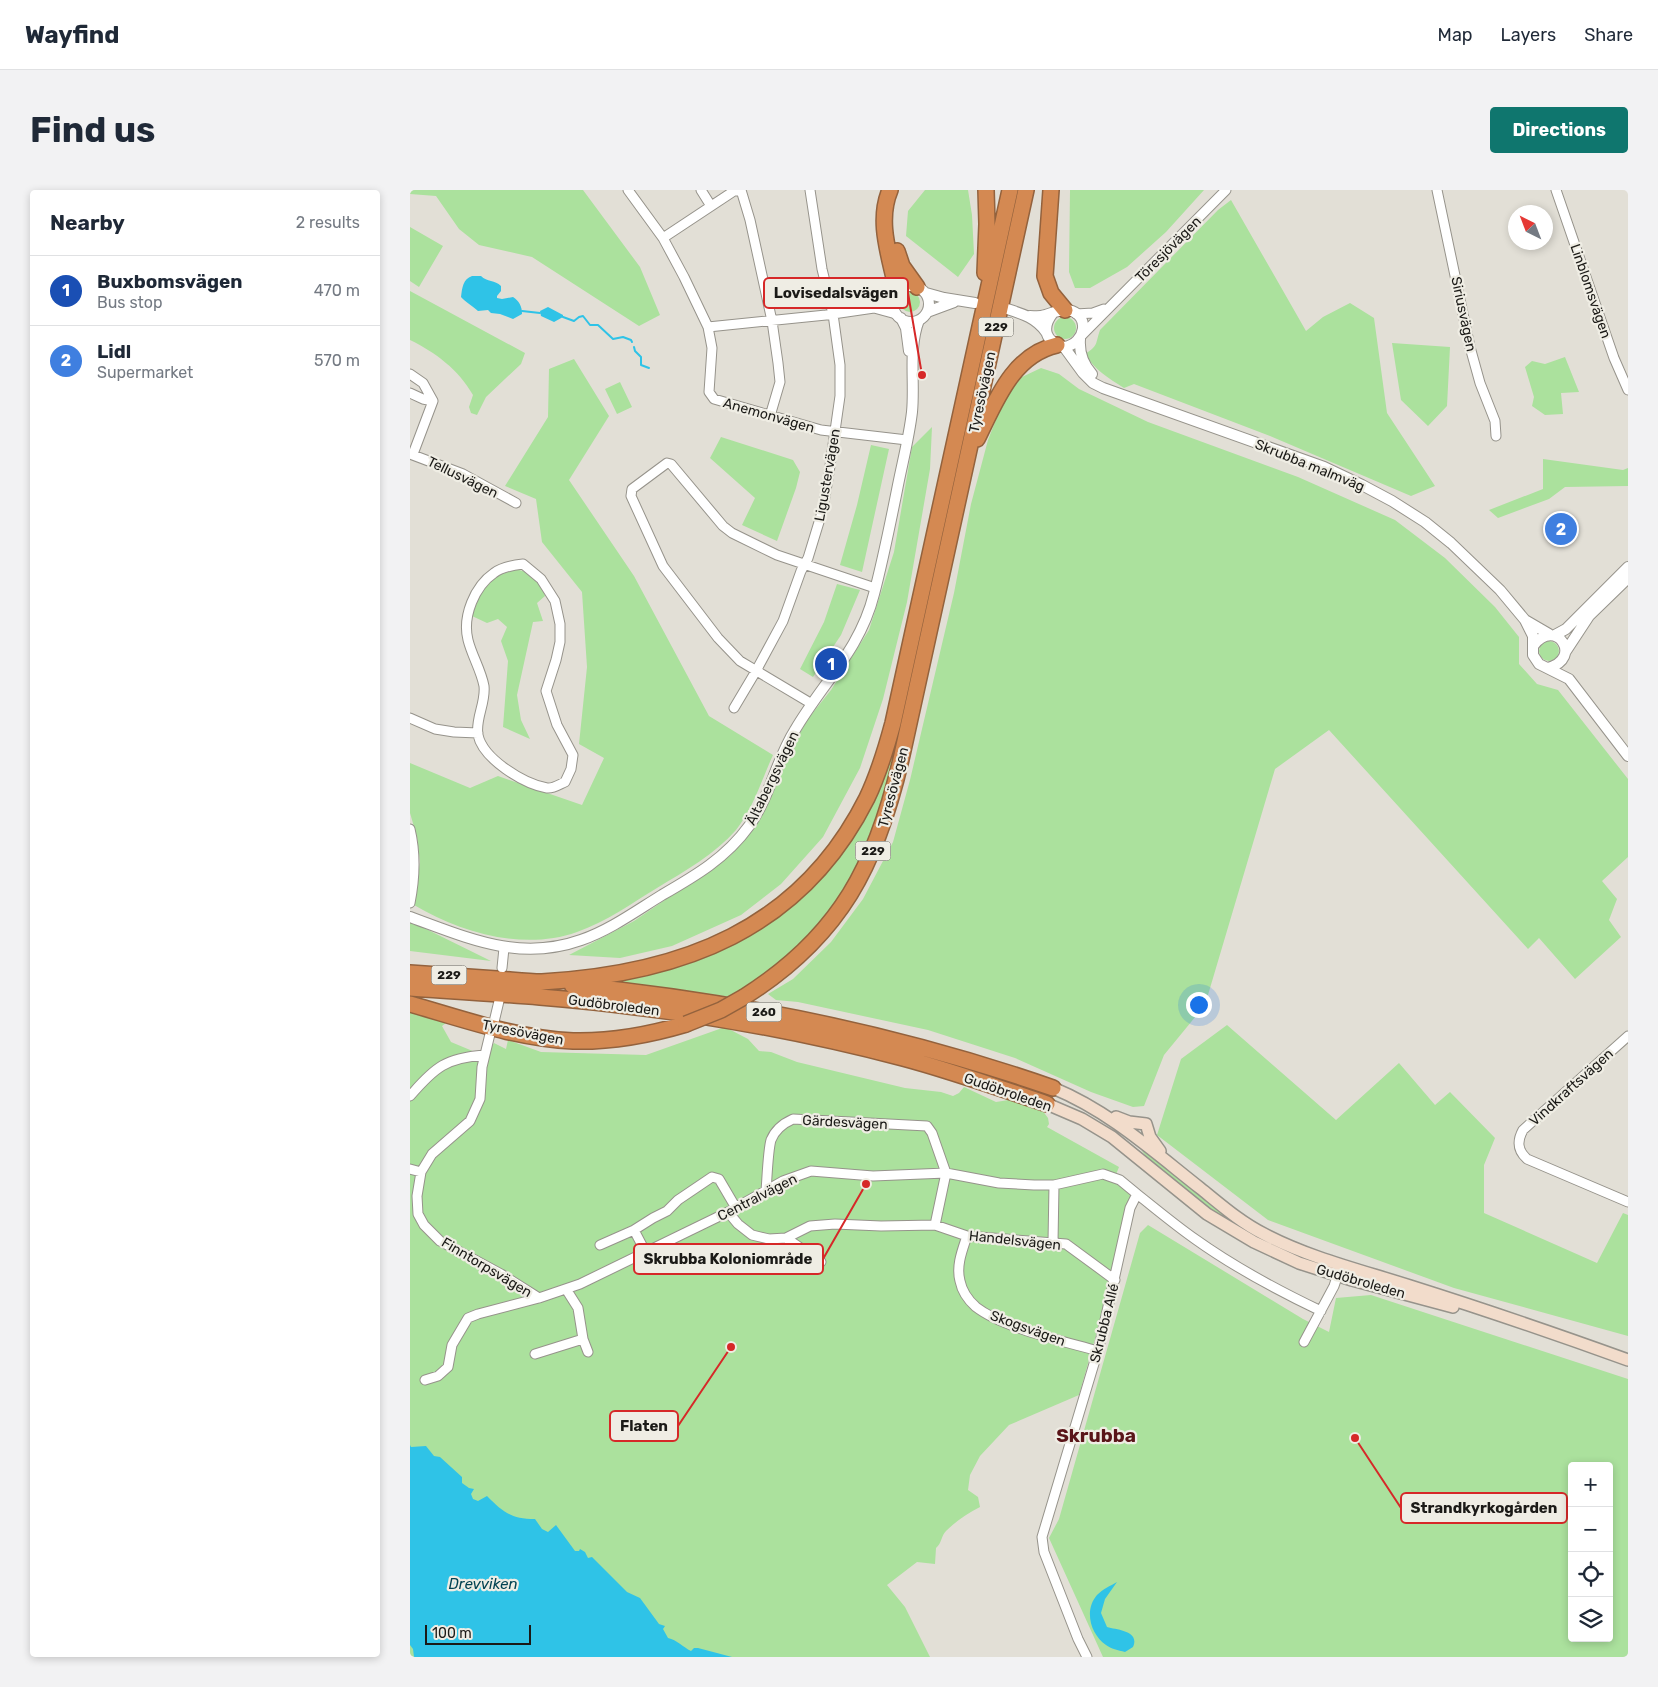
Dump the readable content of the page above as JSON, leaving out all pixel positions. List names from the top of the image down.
{
  "streets": {
    "highway": [
      "229",
      "Tyresövägen",
      "Gudöbroleden",
      "260"
    ],
    "street": [
      "Töresjövägen",
      "Linblomsvägen",
      "Siriusvägen",
      "Anemonvägen",
      "Skrubba malmväg",
      "Ligustervägen",
      "Tellusvägen",
      "Ältabergsvägen",
      "Vindkraftsvägen",
      "Gärdesvägen",
      "Centralvägen",
      "Handelsvägen",
      "Finntorpsvägen",
      "Skrubba Allé",
      "Skogsvägen"
    ]
  },
  "crossings": [
    ["Töresjövägen", "Skrubba malmväg"],
    ["Tyresövägen", "Gudöbroleden"],
    ["Anemonvägen", "Ligustervägen"],
    ["Anemonvägen", "Ältabergsvägen"],
    ["Gärdesvägen", "Centralvägen"],
    ["Centralvägen", "Finntorpsvägen"],
    ["Centralvägen", "Skrubba Allé"],
    ["Handelsvägen", "Skrubba Allé"],
    ["Handelsvägen", "Skogsvägen"],
    ["Skrubba Allé", "Skogsvägen"]
  ],
  "districts": ["Skrubba"],
  "water": ["Drevviken"],
  "places": [
    "Lovisedalsvägen",
    "Skrubba Koloniområde",
    "Flaten",
    "Strandkyrkogården"
  ],
  "scale_bar": "100 m",
  "north": "top left",
  "page": {
    "header": "Wayfind",
    "nav": ["Map", "Layers", "Share"],
    "buttons": "Directions",
    "title": "Find us",
    "heading": ["Nearby", "2 results"],
    "list": [
      {
        "mark": "1",
        "name": "Buxbomsvägen",
        "note": "Bus stop",
        "value": "470 m"
      },
      {
        "mark": "2",
        "name": "Lidl",
        "note": "Supermarket",
        "value": "570 m"
      }
    ],
    "pins": ["2", "1"],
    "map_buttons": ["+", "−"],
    "scale": "100 m"
  }
}
